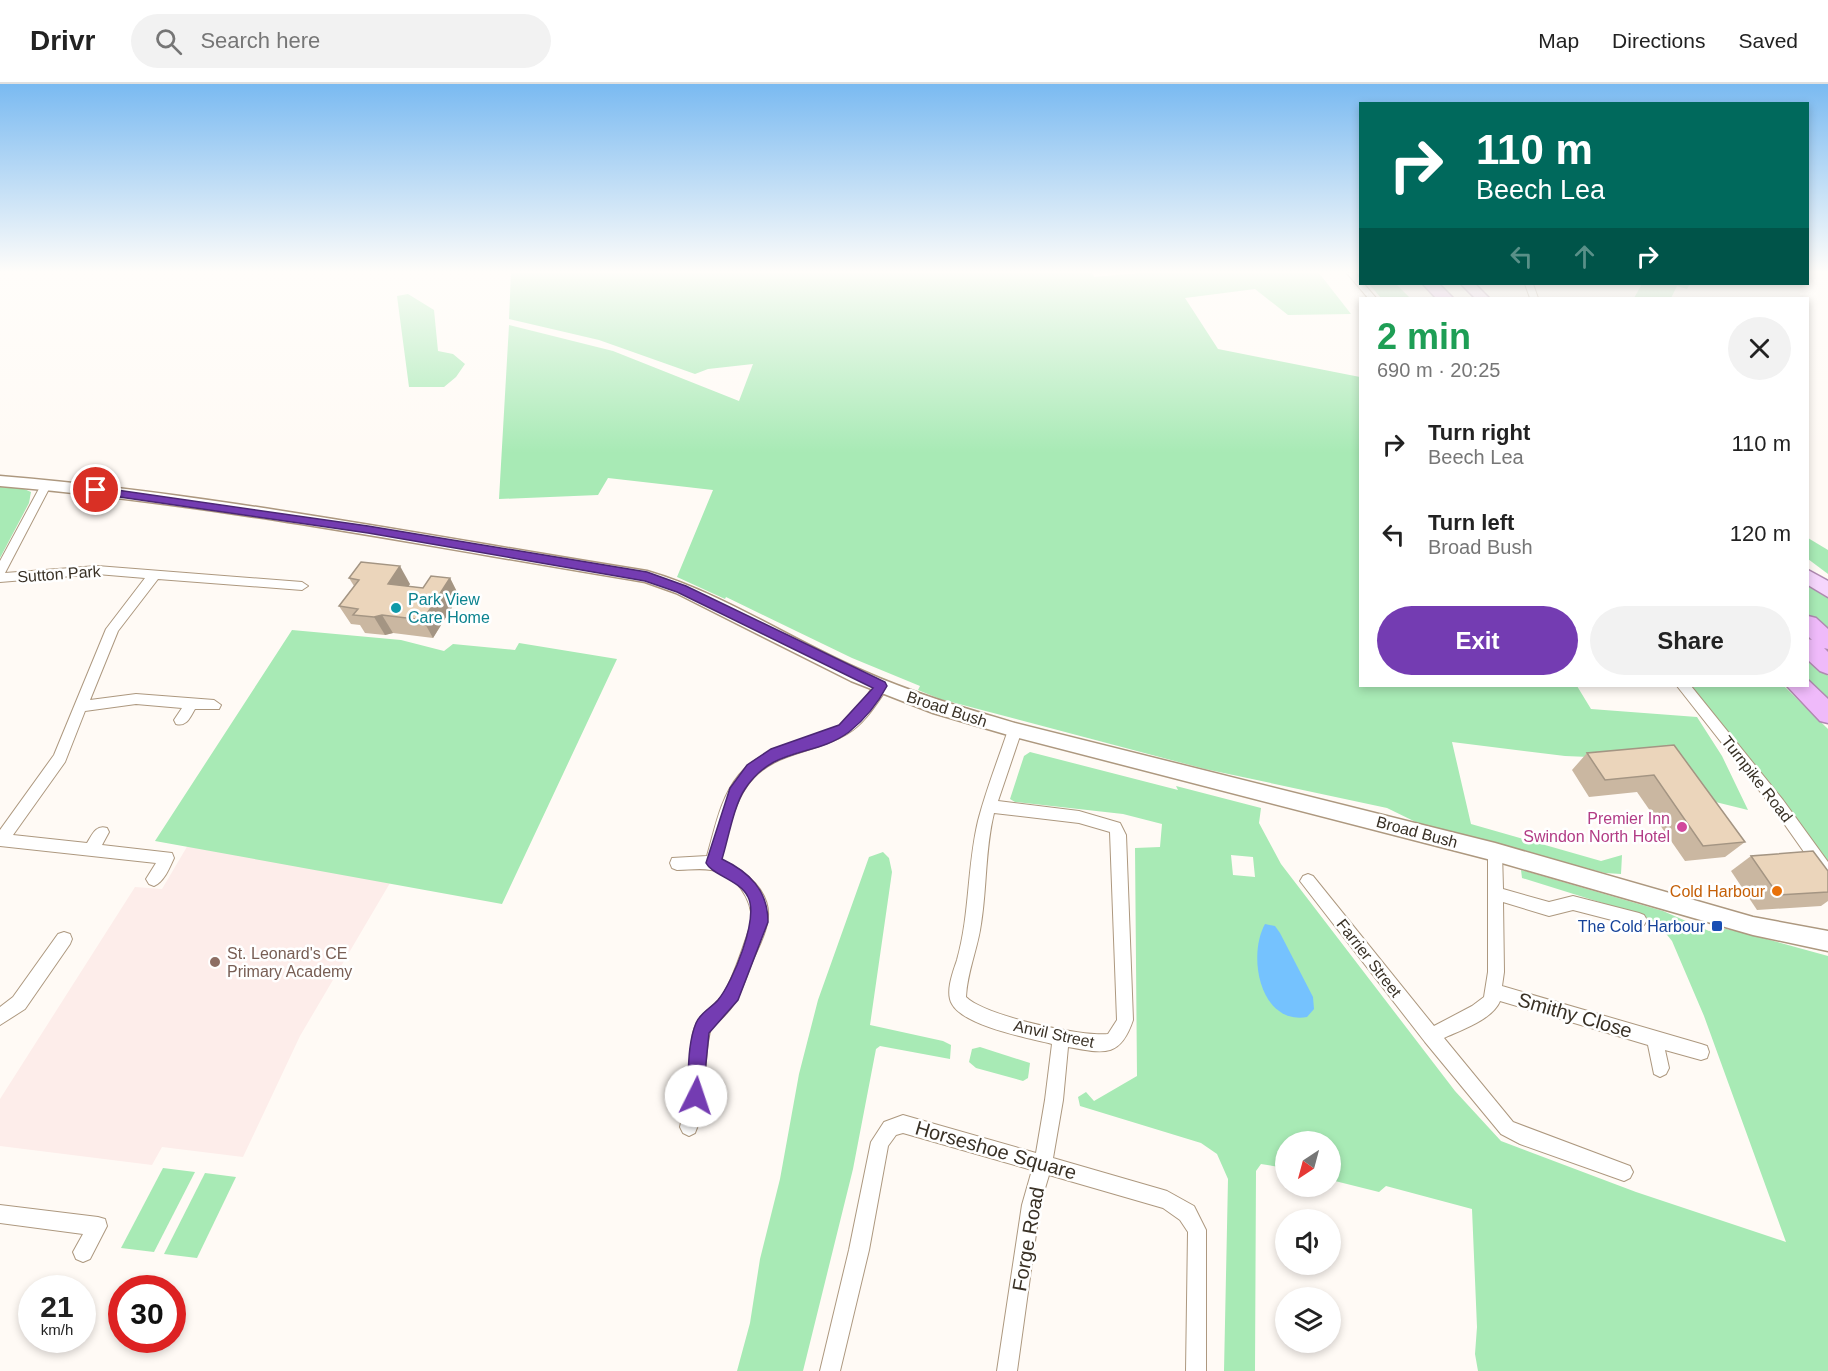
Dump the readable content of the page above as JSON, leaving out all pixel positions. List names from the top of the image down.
{
  "streets": {
    "main road": ["Broad Bush"],
    "street": [
      "Sutton Park",
      "Turnpike Road",
      "Farrier Street",
      "Smithy Close",
      "Anvil Street",
      "Horseshoe Square",
      "Forge Road"
    ]
  },
  "crossings": [
    ["Broad Bush", "Anvil Street"],
    ["Anvil Street", "Forge Road"],
    ["Horseshoe Square", "Forge Road"]
  ],
  "places": {
    "other": [
      "Park View Care Home",
      "Premier Inn Swindon North Hotel",
      "Cold Harbour",
      "St. Leonard's CE Primary Academy"
    ],
    "transit": ["The Cold Harbour"]
  },
  "north": "bottom left",
  "page": {
    "header": "Drivr",
    "search": "Search here",
    "nav": ["Map", "Directions", "Saved"],
    "turn": ["110 m", "Beech Lea"],
    "heading": ["2 min", "690 m · 20:25"],
    "list": [
      {
        "name": "Turn right",
        "note": "Beech Lea",
        "value": "110 m"
      },
      {
        "name": "Turn left",
        "note": "Broad Bush",
        "value": "120 m"
      }
    ],
    "buttons": ["Exit", "Share"],
    "speed": "21 km/h",
    "limit": "30"
  }
}
